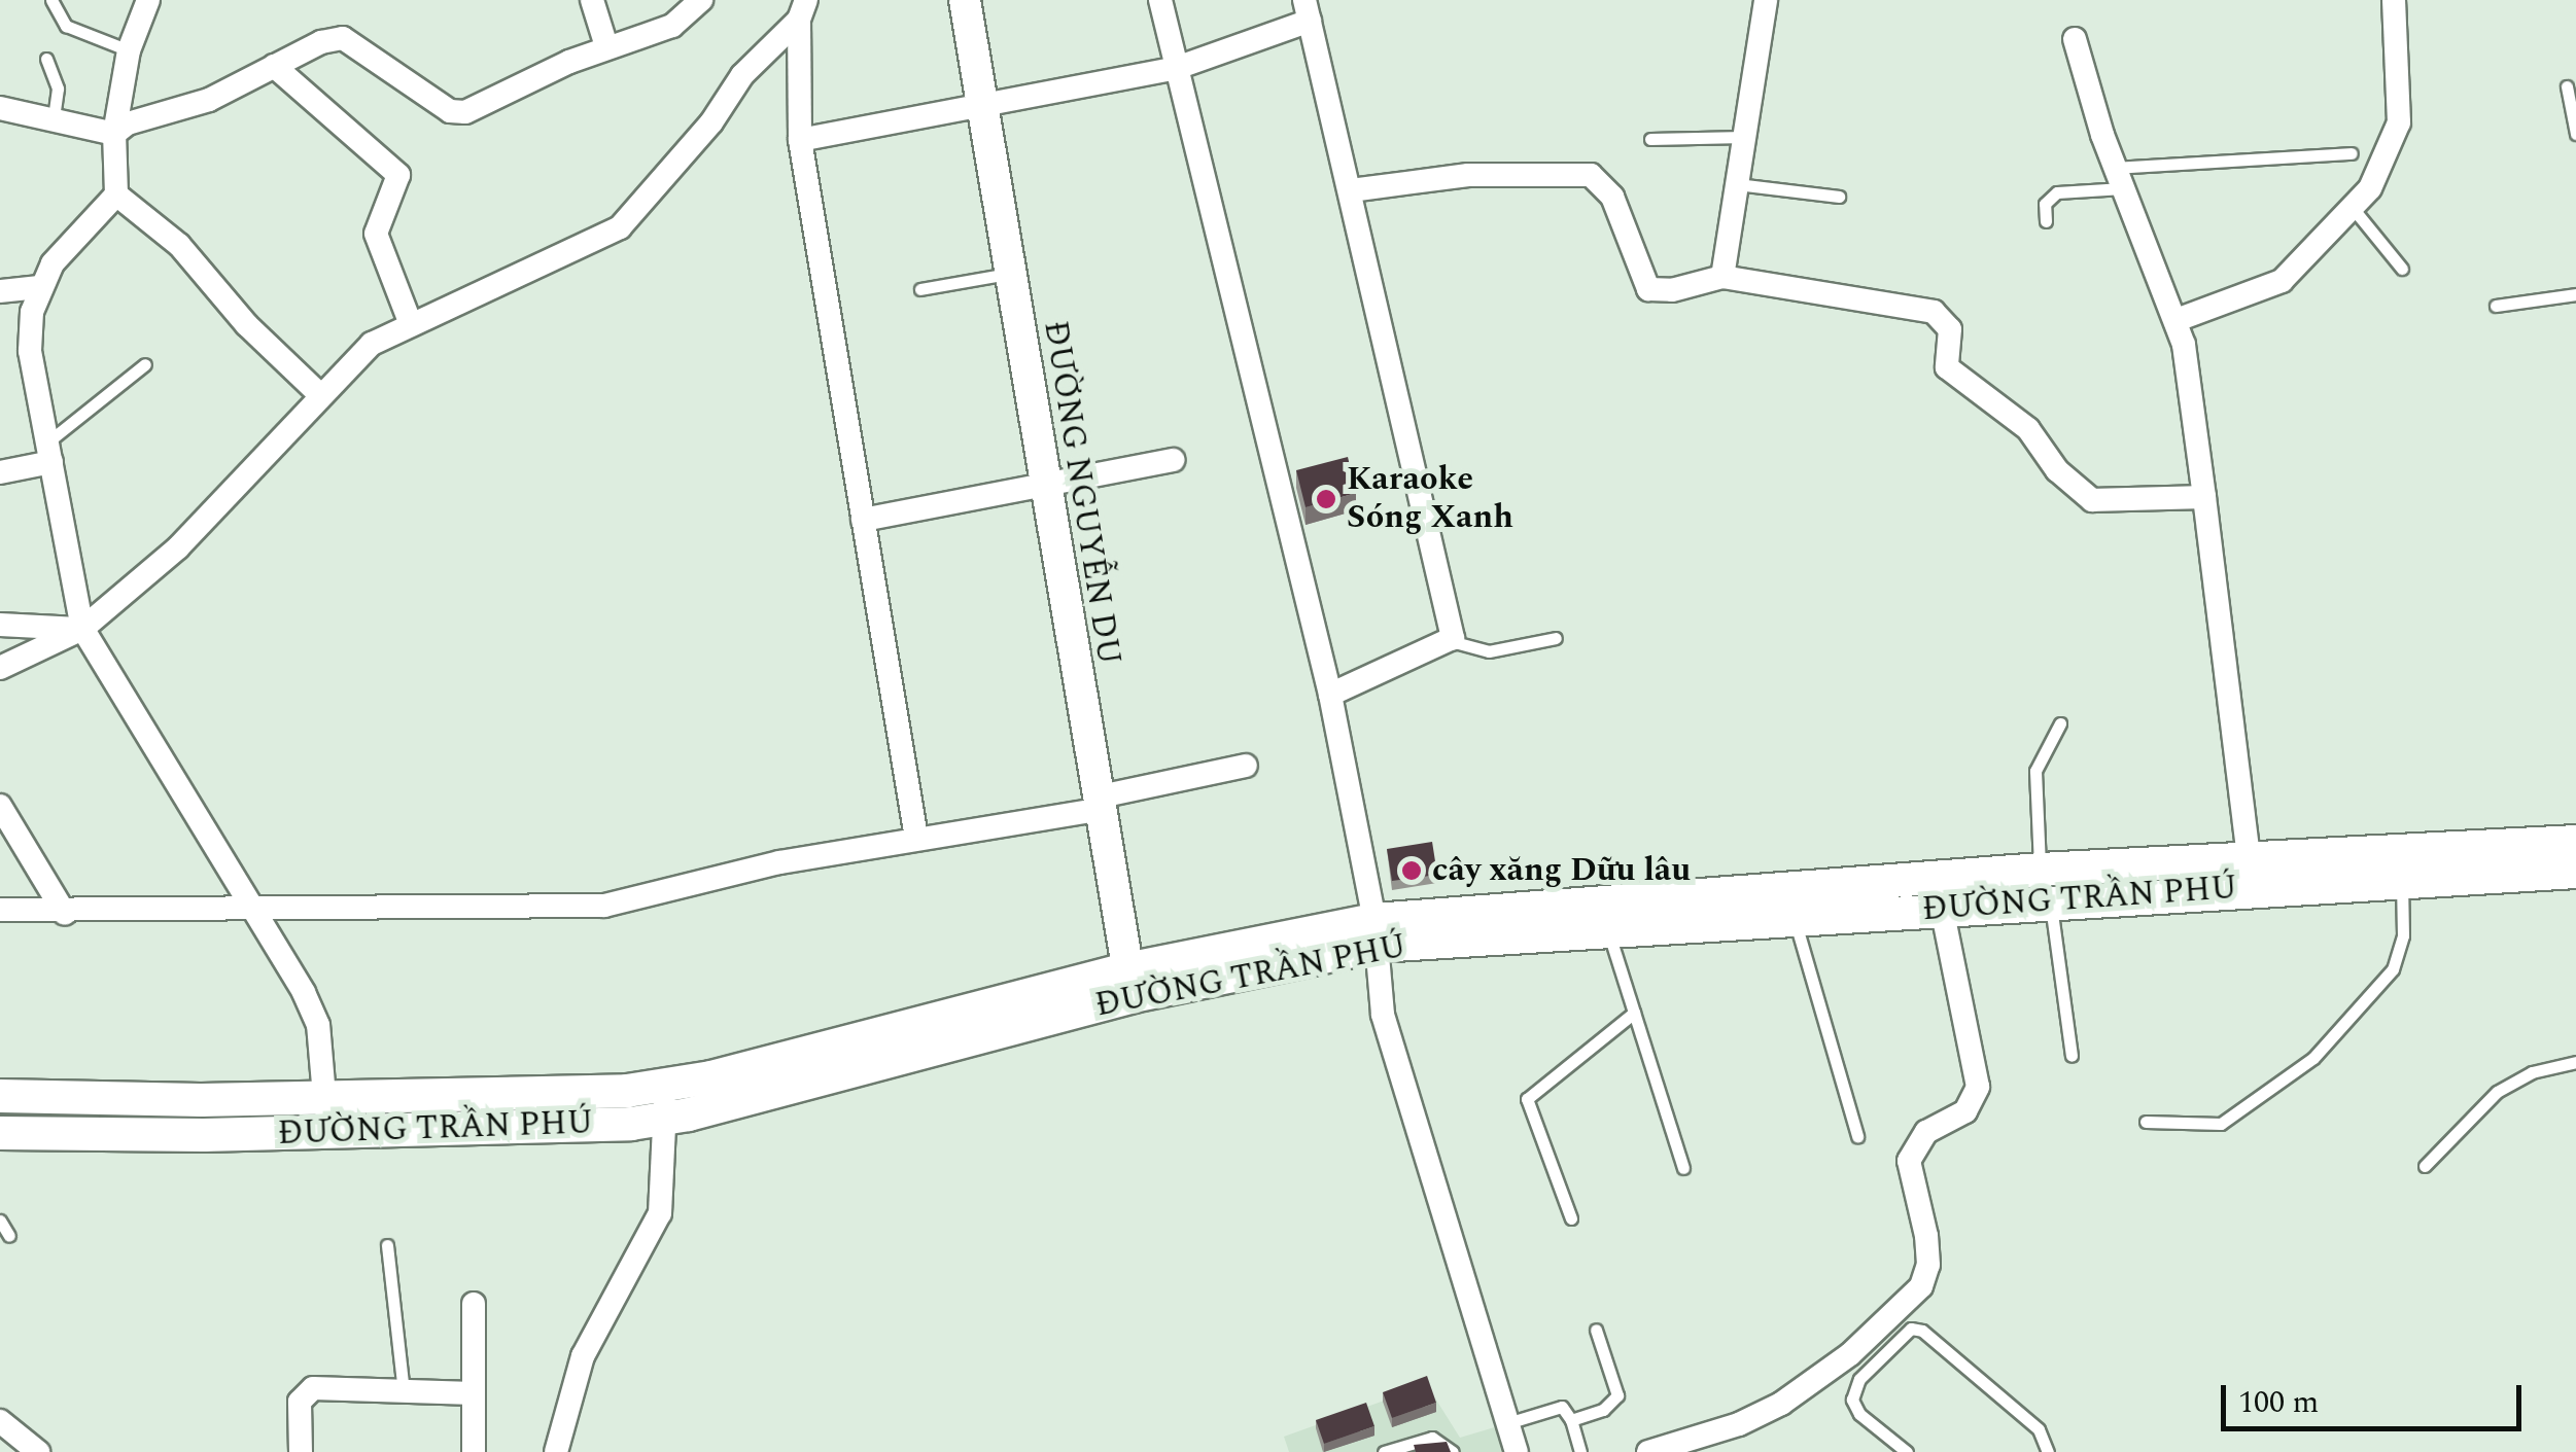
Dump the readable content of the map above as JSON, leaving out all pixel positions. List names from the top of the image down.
{
  "streets": {
    "main road": ["ĐƯỜNG TRẦN PHÚ"],
    "street": ["ĐƯỜNG NGUYỄN DU"]
  },
  "crossings": [
    ["ĐƯỜNG NGUYỄN DU", "ĐƯỜNG TRẦN PHÚ"]
  ],
  "places": ["Karaoke Sóng Xanh", "cây xăng Dữu lâu"],
  "scale_bar": "100 m"
}
